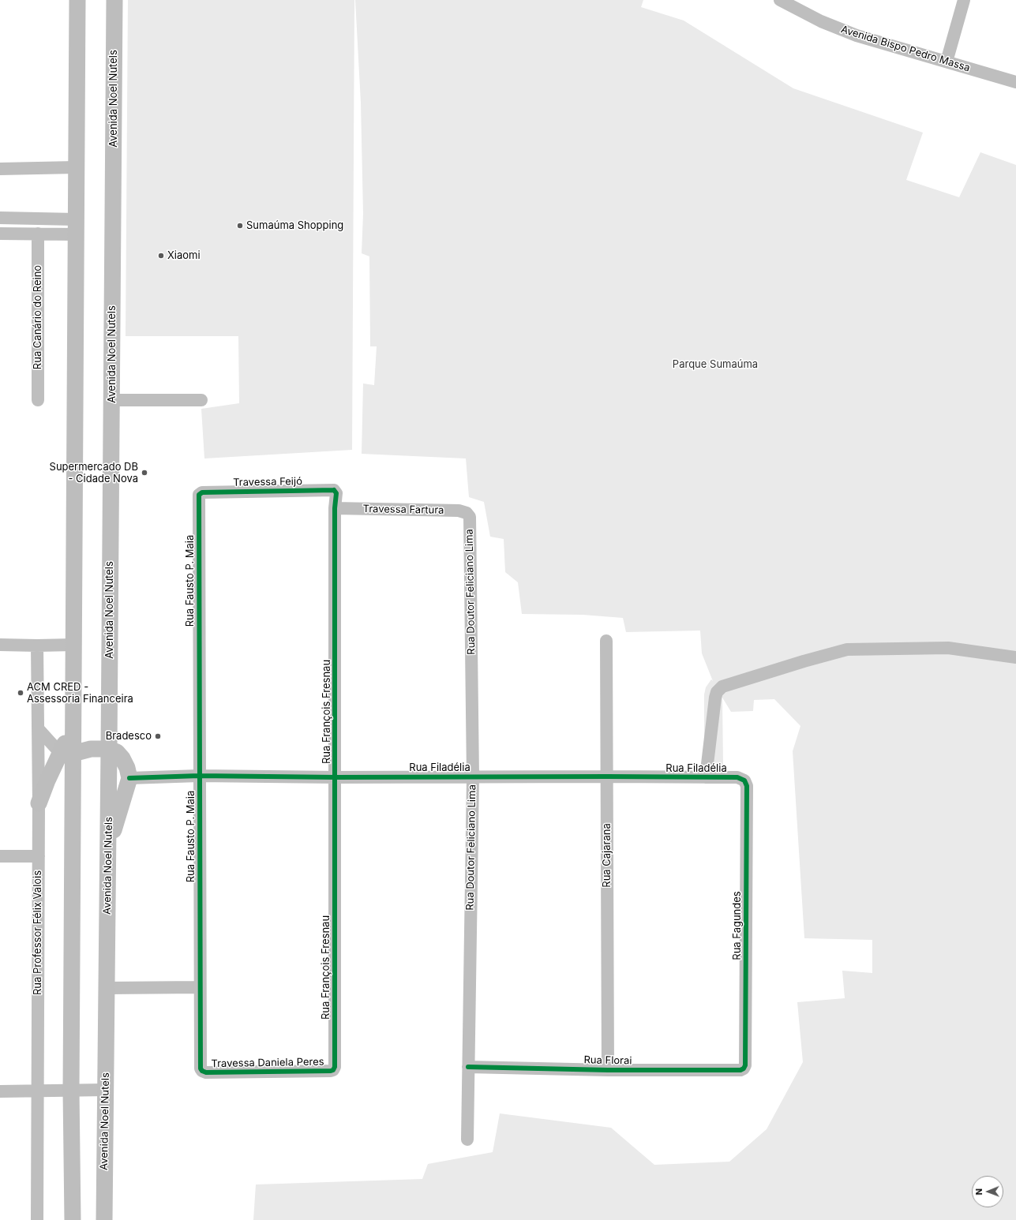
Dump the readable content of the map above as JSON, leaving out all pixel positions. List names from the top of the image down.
{
  "streets": {
    "main road": ["Avenida Noel Nutels"],
    "street": [
      "Avenida Bispo Pedro Massa",
      "Rua Canário do Reino",
      "Travessa Feijó",
      "Travessa Fartura",
      "Rua Fausto P. Maia",
      "Rua Doutor Feliciano Lima",
      "Rua François Fresnau",
      "Rua Filadélia",
      "Rua Cajarana",
      "Rua Fagundes",
      "Rua Professor Félix Valois",
      "Rua Florai",
      "Travessa Daniela Peres"
    ]
  },
  "crossings": [
    ["Travessa Feijó", "Rua Fausto P. Maia"],
    ["Travessa Feijó", "Rua François Fresnau"],
    ["Travessa Fartura", "Rua Doutor Feliciano Lima"],
    ["Travessa Fartura", "Rua François Fresnau"],
    ["Rua Fausto P. Maia", "Rua Filadélia"],
    ["Rua Fausto P. Maia", "Travessa Daniela Peres"],
    ["Rua Doutor Feliciano Lima", "Rua Filadélia"],
    ["Rua Doutor Feliciano Lima", "Rua Florai"],
    ["Rua François Fresnau", "Rua Filadélia"],
    ["Rua François Fresnau", "Travessa Daniela Peres"],
    ["Rua Filadélia", "Rua Cajarana"],
    ["Rua Filadélia", "Rua Fagundes"],
    ["Rua Cajarana", "Rua Florai"],
    ["Rua Fagundes", "Rua Florai"]
  ],
  "parks": ["Parque Sumaúma"],
  "places": [
    "Sumaúma Shopping",
    "Xiaomi",
    "Supermercado DB - Cidade Nova",
    "ACM CRED - Assessoria Financeira",
    "Bradesco"
  ],
  "north": "left"
}
